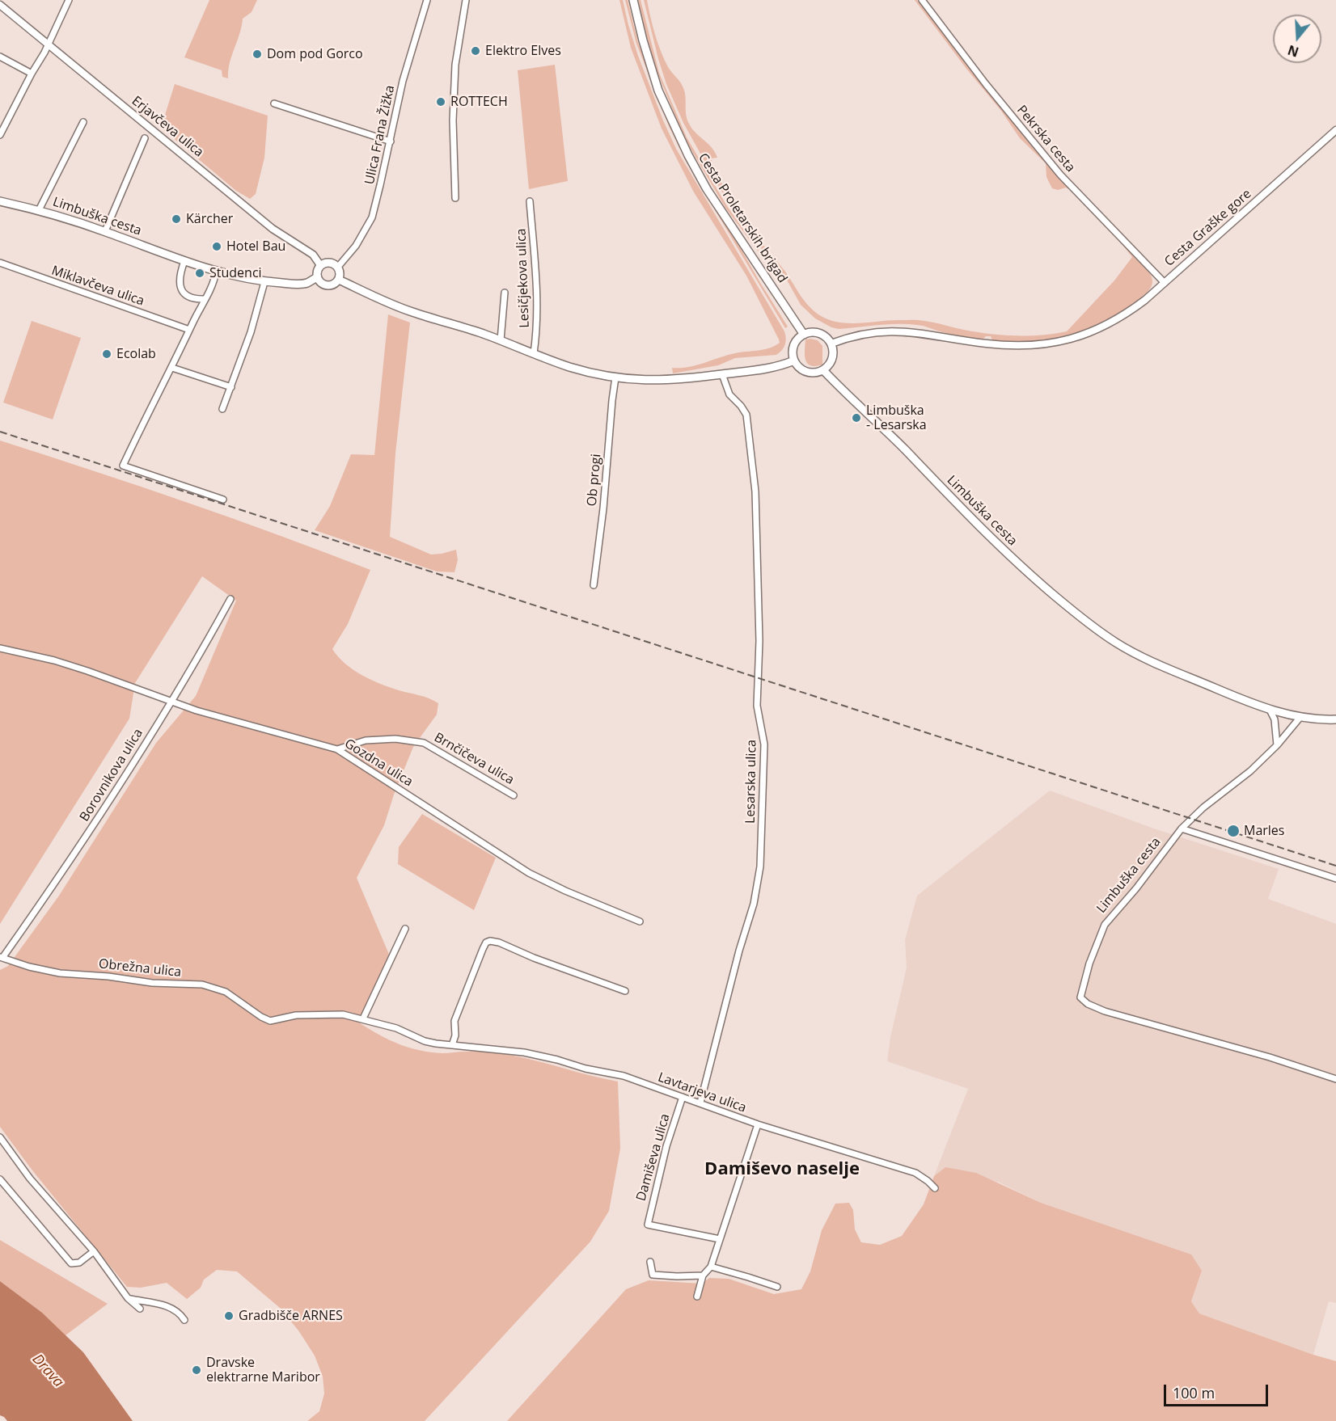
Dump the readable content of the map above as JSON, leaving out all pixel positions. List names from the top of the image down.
{
  "streets": {
    "main road": ["Limbuška cesta", "Cesta Proletarskih brigad"],
    "street": [
      "Erjavčeva ulica",
      "Ulica Frana Žižka",
      "Pekrska cesta",
      "Cesta Graške gore",
      "Lesičjekova ulica",
      "Miklavčeva ulica",
      "Ob progi",
      "Brnčičeva ulica",
      "Gozdna ulica",
      "Borovnikova ulica",
      "Lesarska ulica",
      "Obrežna ulica",
      "Lavtarjeva ulica",
      "Damiševa ulica"
    ]
  },
  "crossings": [
    ["Erjavčeva ulica", "Ulica Frana Žižka"],
    ["Erjavčeva ulica", "Limbuška cesta"],
    ["Ulica Frana Žižka", "Limbuška cesta"],
    ["Pekrska cesta", "Cesta Graške gore"],
    ["Limbuška cesta", "Cesta Proletarskih brigad"],
    ["Limbuška cesta", "Cesta Graške gore"],
    ["Limbuška cesta", "Lesičjekova ulica"],
    ["Limbuška cesta", "Ob progi"],
    ["Limbuška cesta", "Lesarska ulica"],
    ["Cesta Proletarskih brigad", "Cesta Graške gore"],
    ["Brnčičeva ulica", "Gozdna ulica"],
    ["Gozdna ulica", "Borovnikova ulica"],
    ["Borovnikova ulica", "Obrežna ulica"],
    ["Lesarska ulica", "Lavtarjeva ulica"],
    ["Obrežna ulica", "Lavtarjeva ulica"],
    ["Lavtarjeva ulica", "Damiševa ulica"]
  ],
  "districts": ["Damiševo naselje"],
  "water": ["Drava"],
  "places": [
    "Elektro Elves",
    "Dom pod Gorco",
    "ROTTECH",
    "Kärcher",
    "Hotel Bau",
    "Studenci",
    "Ecolab",
    "Limbuška - Lesarska",
    "Marles",
    "Gradbišče ARNES",
    "Dravske elektrarne Maribor"
  ],
  "scale_bar": "100 m",
  "north": "bottom"
}
